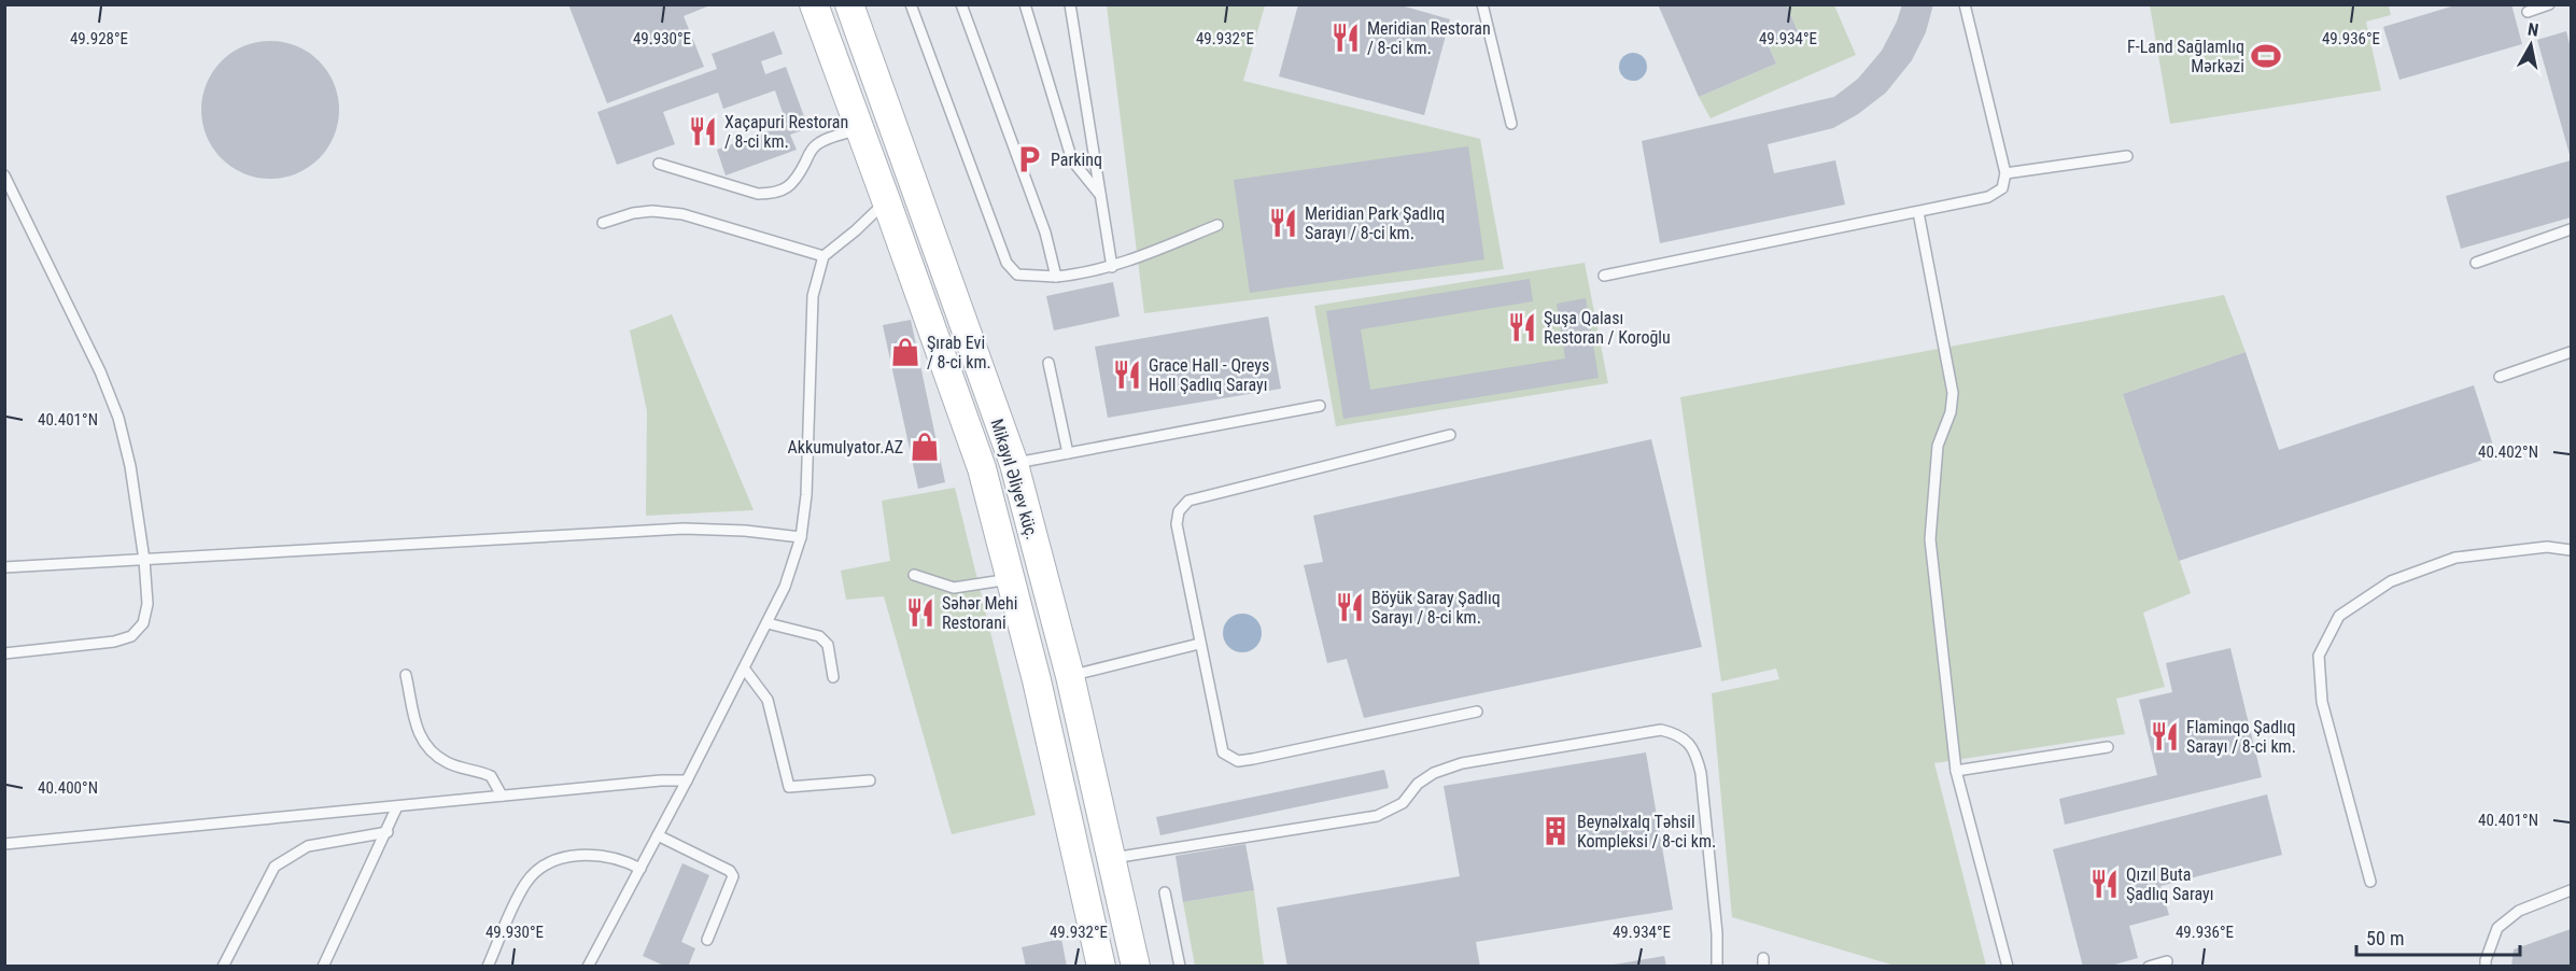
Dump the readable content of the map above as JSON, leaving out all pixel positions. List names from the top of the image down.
{
  "streets": {
    "main road": ["Mikayıl Əliyev küç."]
  },
  "places": {
    "restaurant": [
      "Meridian Restoran / 8-ci km.",
      "Xaçapuri Restoran / 8-ci km.",
      "Meridian Park Şadlıq Sarayı / 8-ci km.",
      "Şuşa Qalası Restoran / Koroğlu",
      "Grace Hall - Qreys Holl Şadlıq Sarayı",
      "Böyük Saray Şadlıq Sarayı / 8-ci km.",
      "Səhər Mehi Restorani",
      "Flaminqo Şadlıq Sarayı / 8-ci km.",
      "Qızıl Buta Şadlıq Sarayı"
    ],
    "sports": ["F-Land Sağlamlıq Mərkəzi"],
    "parking": ["Parkinq"],
    "shop": ["Şırab Evi / 8-ci km.", "Akkumulyator.AZ"],
    "building": ["Beynəlxalq Təhsil Kompleksi / 8-ci km."]
  },
  "scale_bar": "50 m",
  "north": "top",
  "coordinates": [
    "49.930°E",
    "49.932°E",
    "49.934°E",
    "49.936°E",
    "49.928°E",
    "40.401°N",
    "40.402°N",
    "40.400°N"
  ]
}
